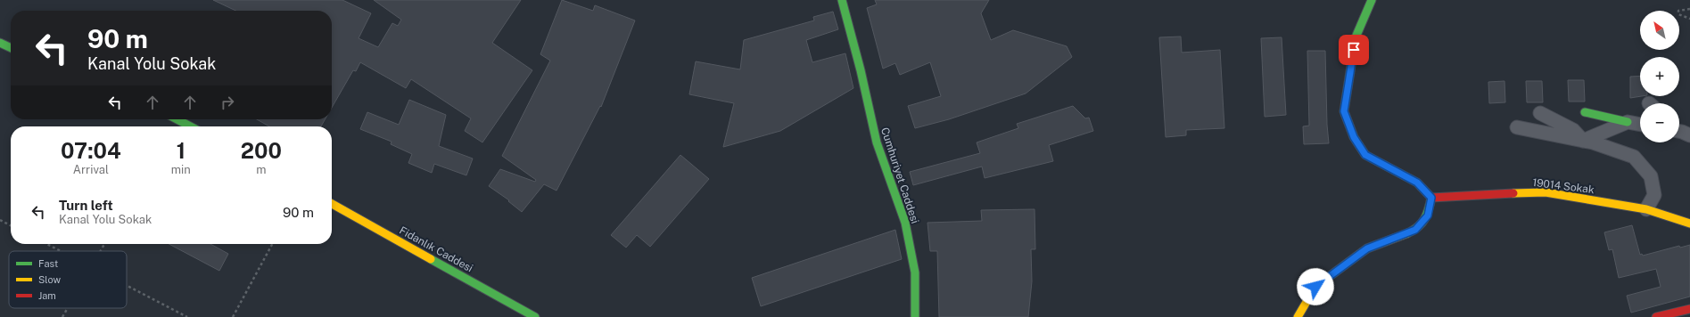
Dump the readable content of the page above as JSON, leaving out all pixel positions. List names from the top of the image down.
{
  "streets": {
    "street": ["Cumhuriyet Caddesi", "19014 Sokak", "Fidanlık Caddesi"]
  },
  "legend": ["Fast", "Slow", "Jam"],
  "north": "top left",
  "page": {
    "map_buttons": ["+", "−"],
    "turn": ["90 m", "Kanal Yolu Sokak"],
    "eta": [
      "07:04",
      "Arrival",
      "1",
      "min",
      "200",
      "m"
    ],
    "list": [
      {
        "name": "Turn left",
        "note": "Kanal Yolu Sokak",
        "value": "90 m"
      }
    ]
  }
}
